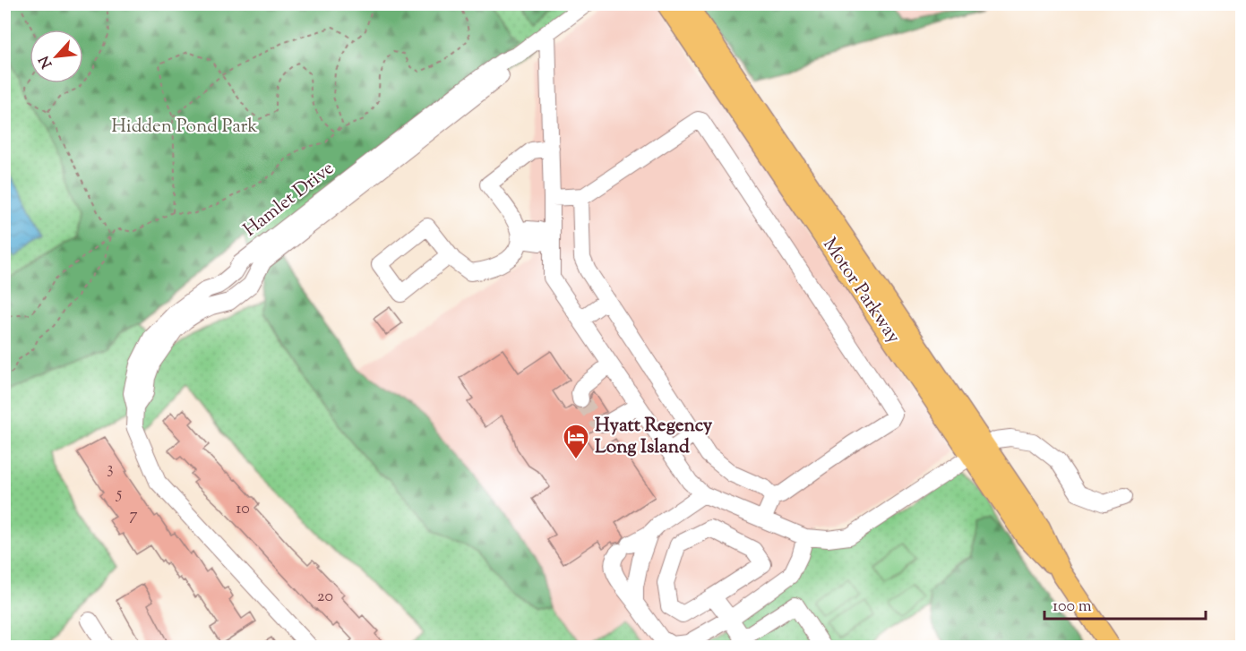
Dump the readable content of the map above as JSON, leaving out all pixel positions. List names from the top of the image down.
{
  "streets": {
    "main road": ["Motor Parkway"],
    "street": ["Hamlet Drive"]
  },
  "parks": ["Hidden Pond Park"],
  "places": {
    "hotel": ["Hyatt Regency Long Island"]
  },
  "house_numbers": [
    "3",
    "5",
    "10",
    "7",
    "20"
  ],
  "scale_bar": "100 m",
  "north": "bottom left"
}
